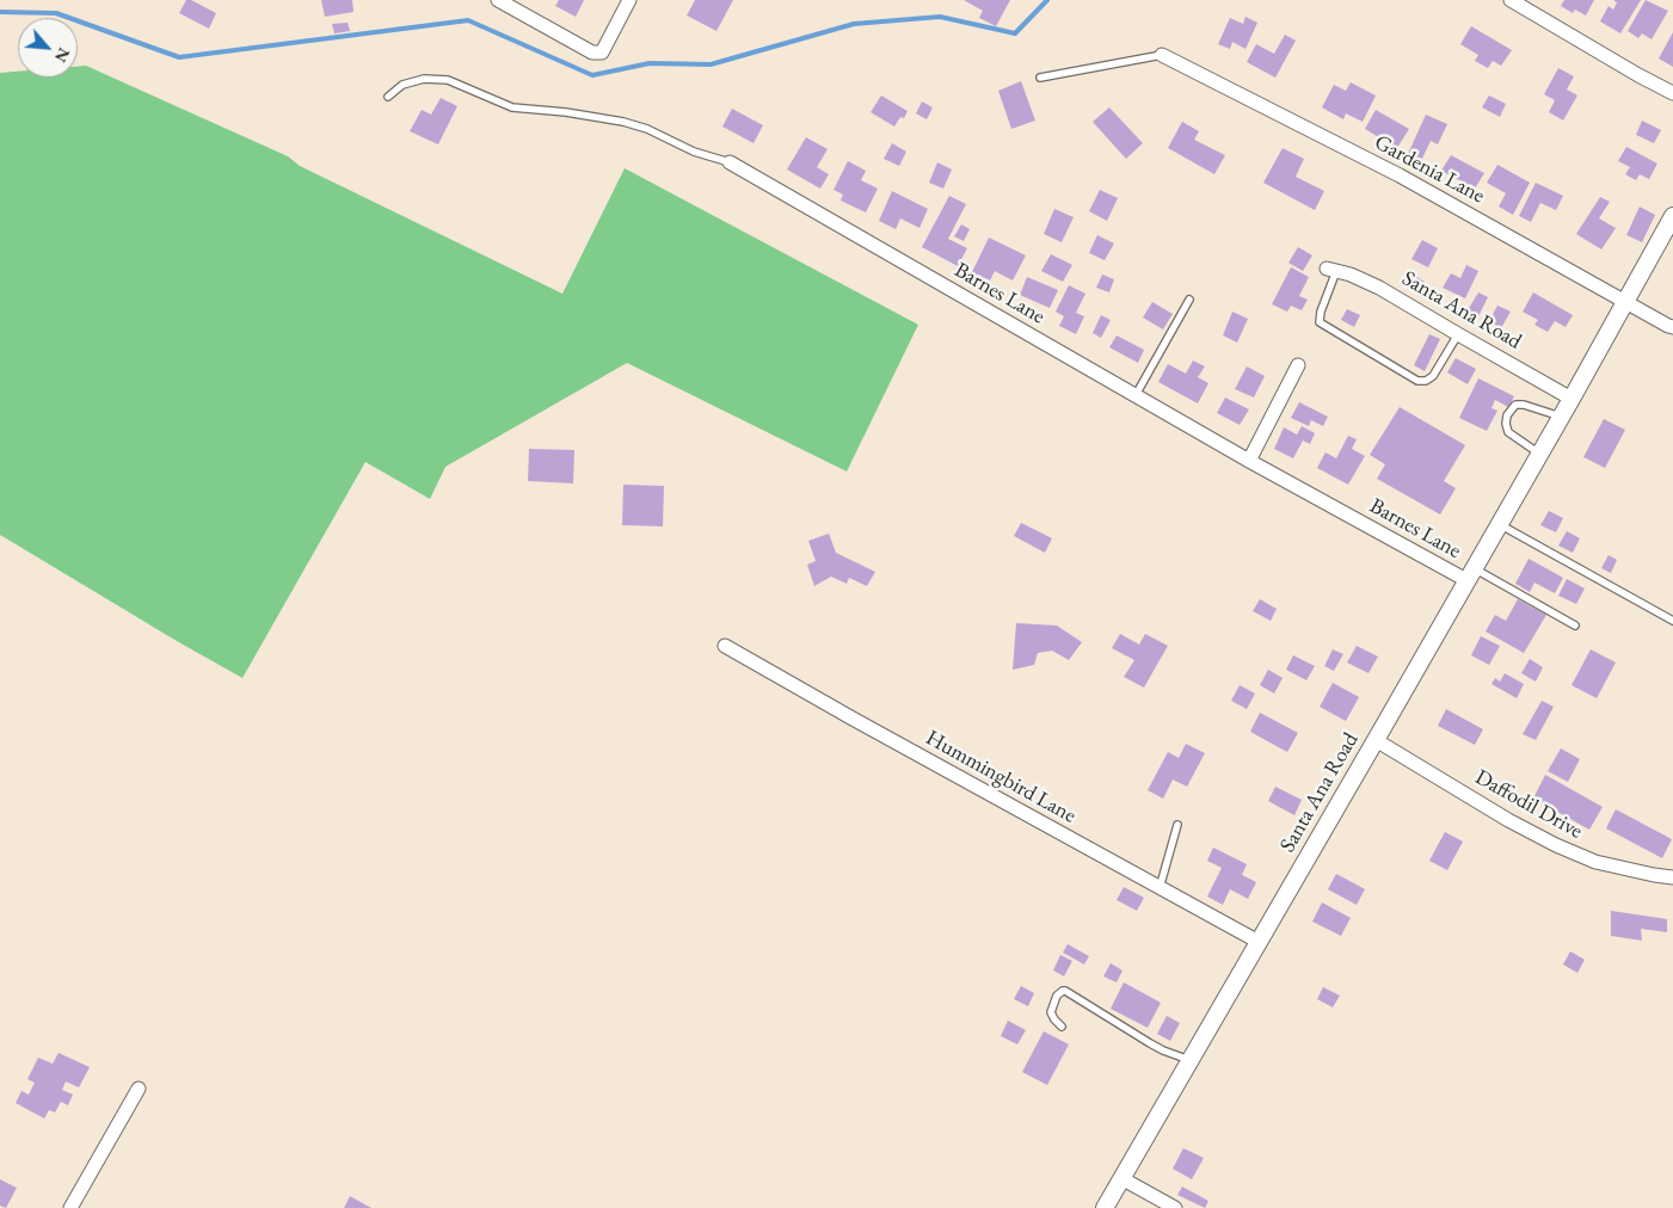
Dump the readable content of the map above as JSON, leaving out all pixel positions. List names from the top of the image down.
{
  "streets": {
    "street": [
      "Gardenia Lane",
      "Barnes Lane",
      "Santa Ana Road",
      "Hummingbird Lane",
      "Daffodil Drive"
    ]
  },
  "crossings": [
    ["Gardenia Lane", "Santa Ana Road"],
    ["Barnes Lane", "Santa Ana Road"],
    ["Santa Ana Road", "Hummingbird Lane"],
    ["Santa Ana Road", "Daffodil Drive"]
  ],
  "north": "bottom right"
}
